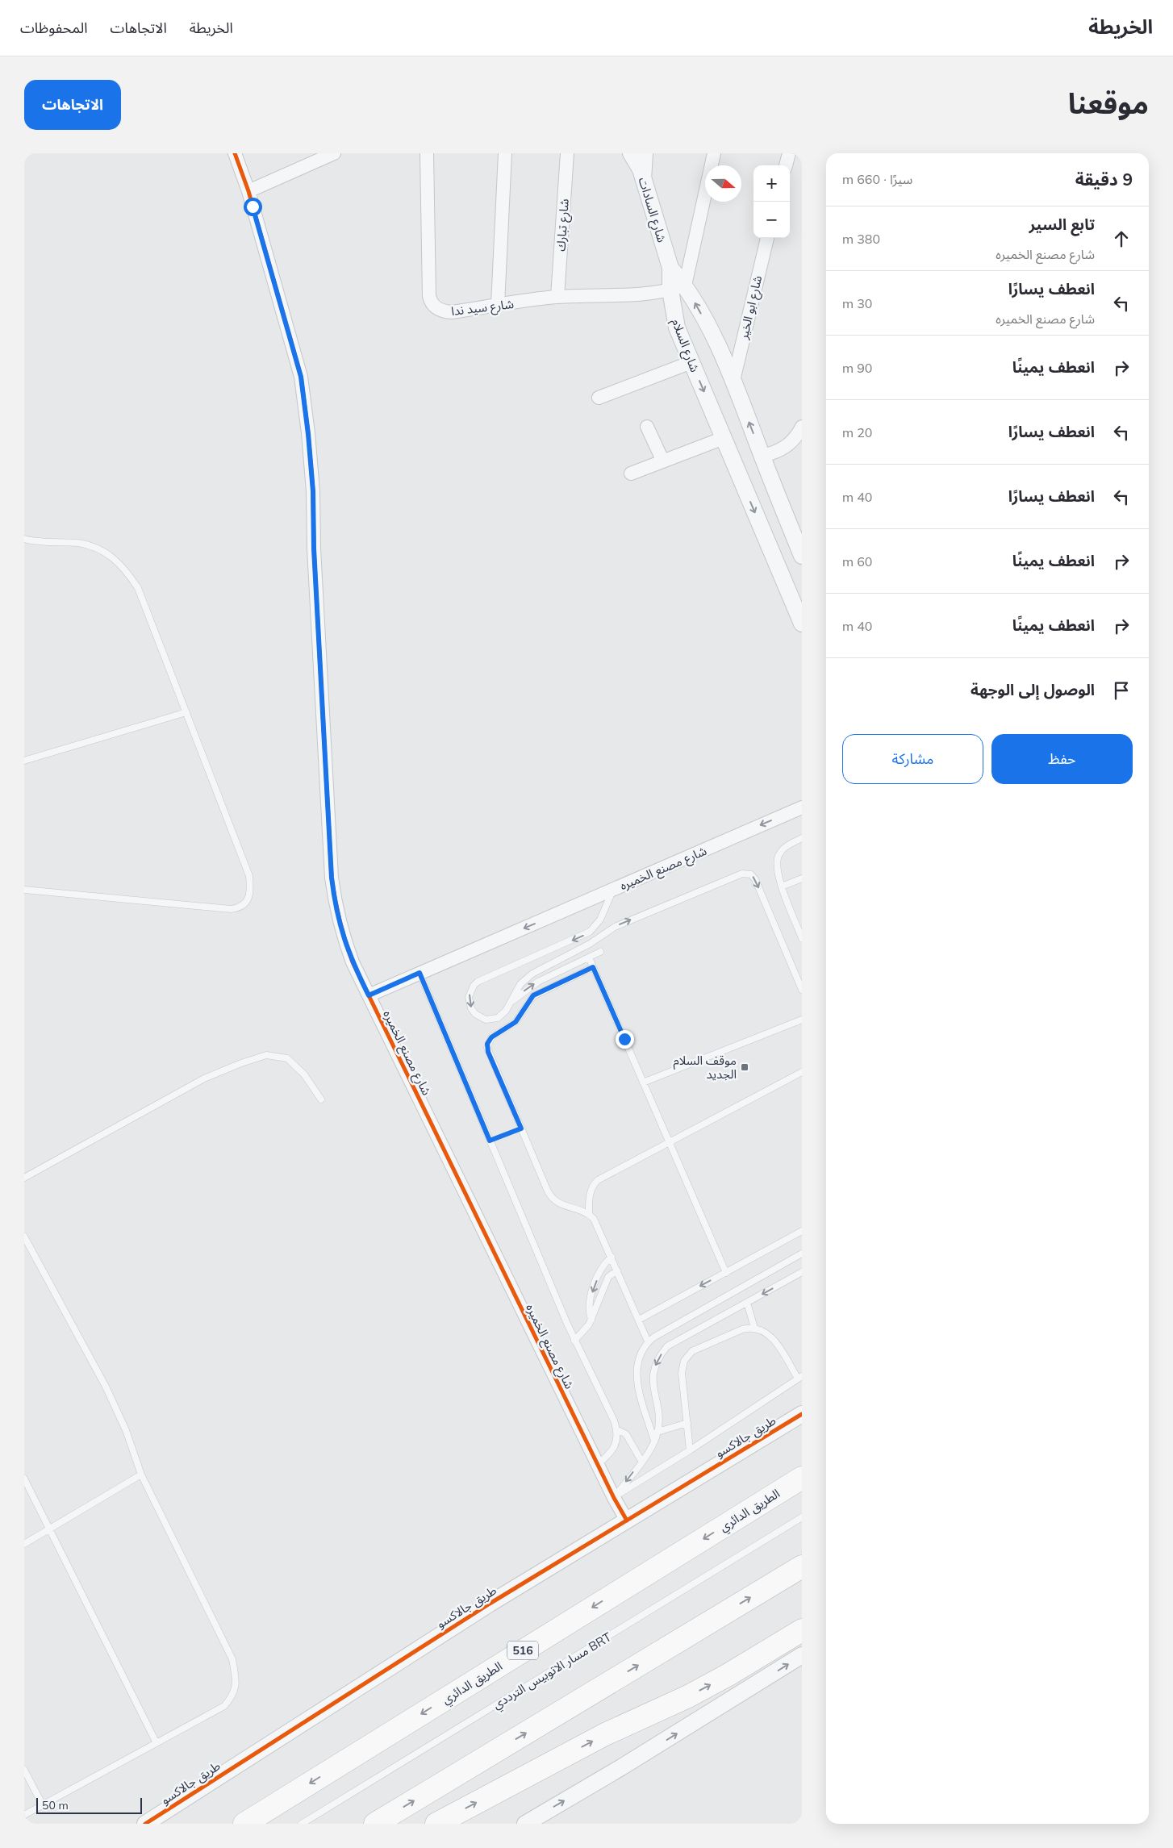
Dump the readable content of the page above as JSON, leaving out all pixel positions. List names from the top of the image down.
{
  "streets": {
    "highway": ["الطريق الدائري", "516"],
    "street": [
      "شارع السادات",
      "شارع تبارك",
      "شارع سيد ندا",
      "شارع ابو الخير",
      "شارع السلام",
      "شارع مصنع الخميره",
      "طريق جالاكسو"
    ],
    "lane": ["مسار الاتوبيس الترددي BRT"]
  },
  "crossings": [
    ["شارع السادات", "شارع السلام"],
    ["شارع تبارك", "شارع سيد ندا"],
    ["شارع سيد ندا", "شارع السلام"],
    ["شارع ابو الخير", "شارع السلام"],
    ["شارع مصنع الخميره", "طريق جالاكسو"]
  ],
  "places": {
    "transit": ["موقف السلام الجديد"]
  },
  "scale_bar": "50 m",
  "north": "right",
  "page": {
    "header": "الخريطة",
    "nav": ["الخريطة", "الاتجاهات", "المحفوظات"],
    "title": "موقعنا",
    "buttons": [
      "الاتجاهات",
      ["حفظ", "مشاركة"]
    ],
    "heading": ["9 دقيقة", "سيرًا · 660 m"],
    "map_buttons": ["+", "−"],
    "list": [
      ["تابع السير", "شارع مصنع الخميره", "380 m"],
      ["انعطف يسارًا", "شارع مصنع الخميره", "30 m"],
      ["انعطف يمينًا", "90 m"],
      ["انعطف يسارًا", "20 m"],
      ["انعطف يسارًا", "40 m"],
      ["انعطف يمينًا", "60 m"],
      ["انعطف يمينًا", "40 m"],
      "الوصول إلى الوجهة"
    ],
    "scale": "50 m"
  }
}
